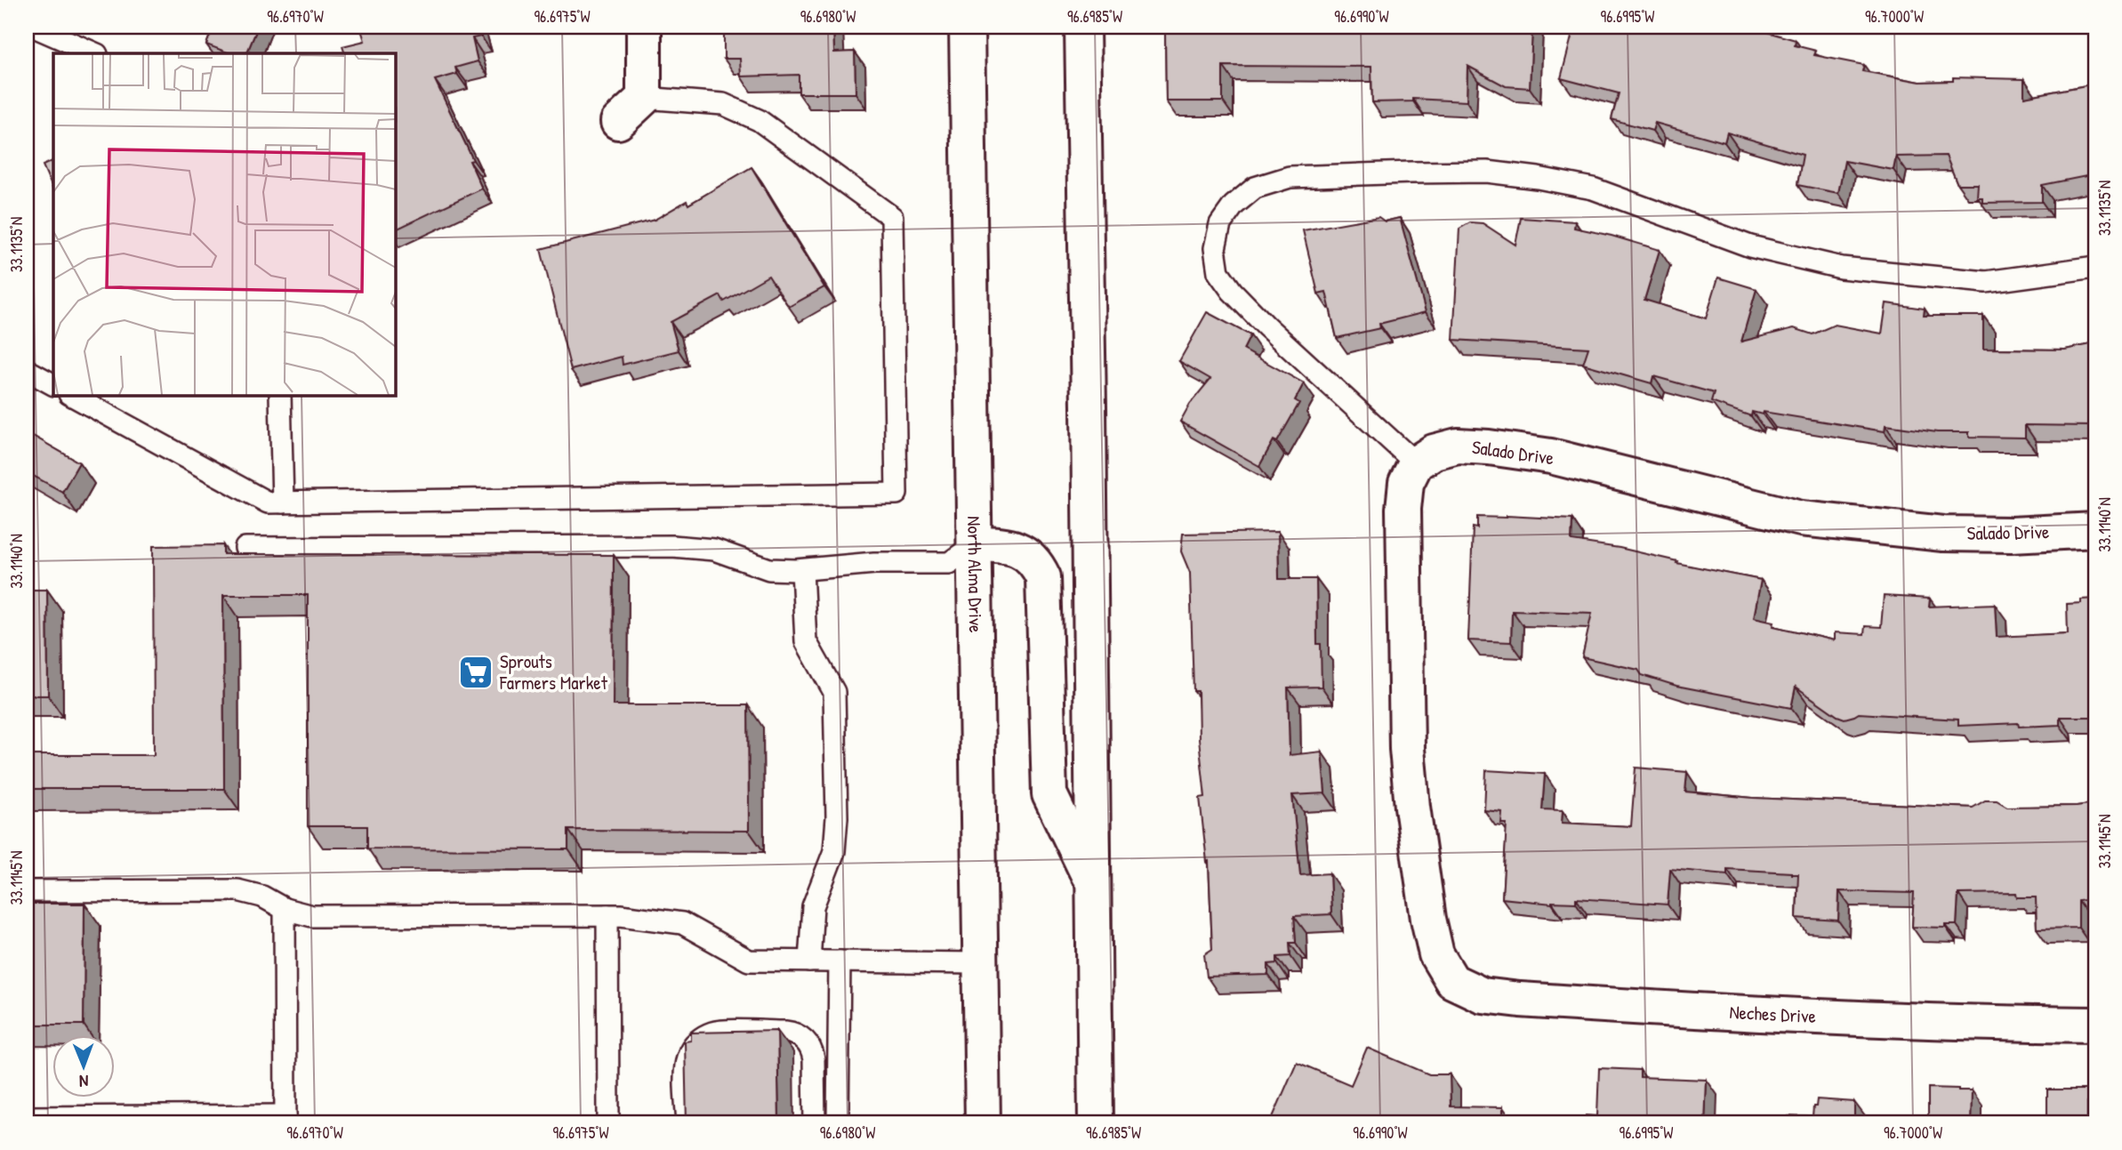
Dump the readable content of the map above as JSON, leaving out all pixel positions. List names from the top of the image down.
{
  "streets": {
    "main road": ["Salado Drive", "North Alma Drive", "Neches Drive"]
  },
  "crossings": [
    ["Salado Drive", "Neches Drive"]
  ],
  "places": {
    "supermarket": ["Sprouts Farmers Market"]
  },
  "north": "bottom",
  "coordinates": [
    "96.6970°W",
    "96.6975°W",
    "96.6980°W",
    "96.6985°W",
    "96.6990°W",
    "96.6995°W",
    "96.7000°W",
    "33.1135°N",
    "33.1140°N",
    "33.1145°N"
  ]
}
